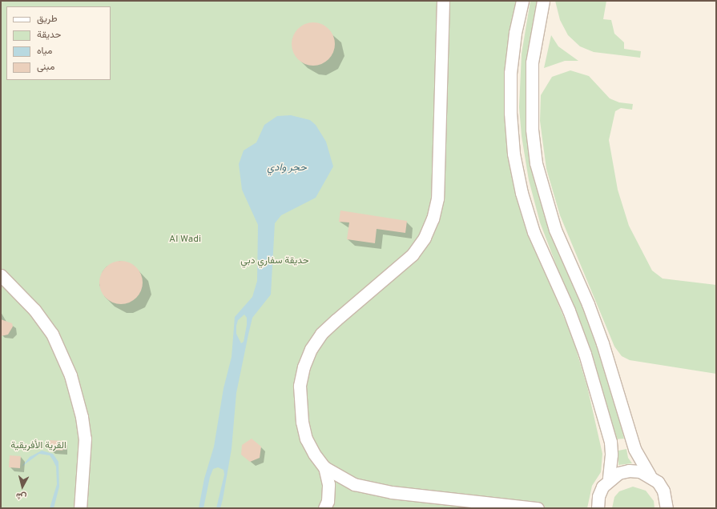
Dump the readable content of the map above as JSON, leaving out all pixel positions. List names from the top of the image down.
{
  "water": ["حجر وادي"],
  "parks": ["Al Wadi", "حديقة سفاري دبي", "القرية الأفريقية"],
  "legend": [
    "طريق",
    "حديقة",
    "مياه",
    "مبنى"
  ],
  "north": "bottom"
}
